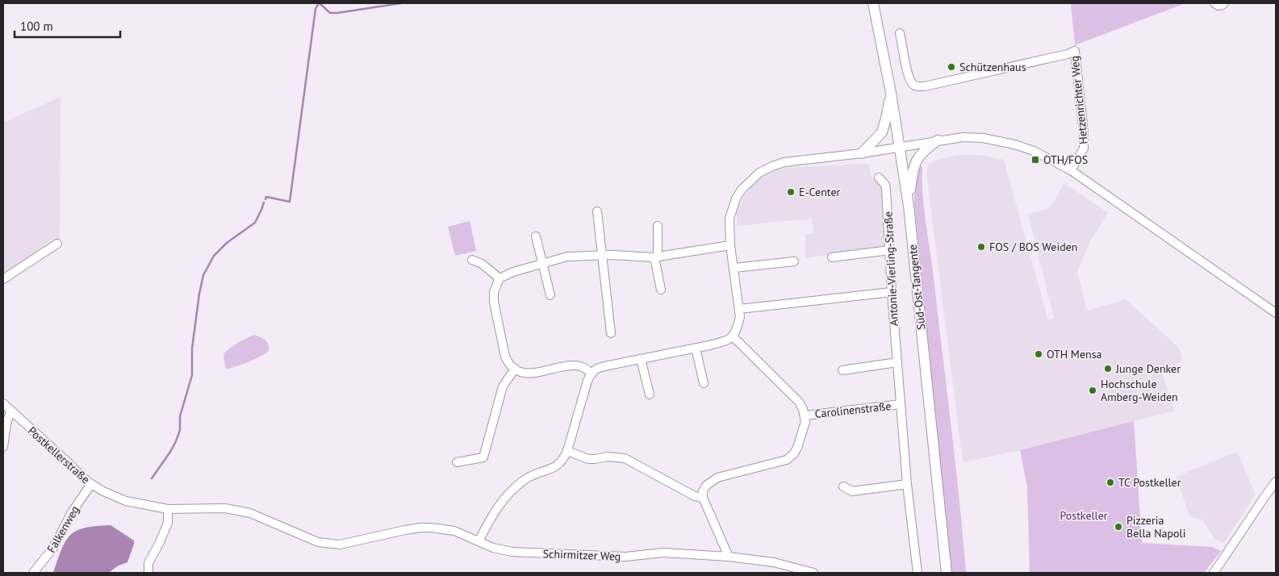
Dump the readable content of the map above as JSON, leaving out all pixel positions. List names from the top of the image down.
{
  "streets": {
    "main road": ["Süd-Ost-Tangente"],
    "street": [
      "Hetzenrichter Weg",
      "Antonie-Vierling-Straße",
      "Carolinenstraße",
      "Postkellerstraße",
      "Falkenweg",
      "Schirmitzer Weg"
    ]
  },
  "crossings": [
    ["Antonie-Vierling-Straße", "Carolinenstraße"],
    ["Postkellerstraße", "Falkenweg"],
    ["Postkellerstraße", "Schirmitzer Weg"]
  ],
  "parks": ["Postkeller"],
  "places": {
    "other": [
      "Schützenhaus",
      "E-Center",
      "FOS / BOS Weiden",
      "OTH Mensa",
      "Junge Denker",
      "Hochschule Amberg-Weiden",
      "TC Postkeller",
      "Pizzeria Bella Napoli"
    ],
    "transit": ["OTH/FOS"]
  },
  "scale_bar": "100 m"
}
